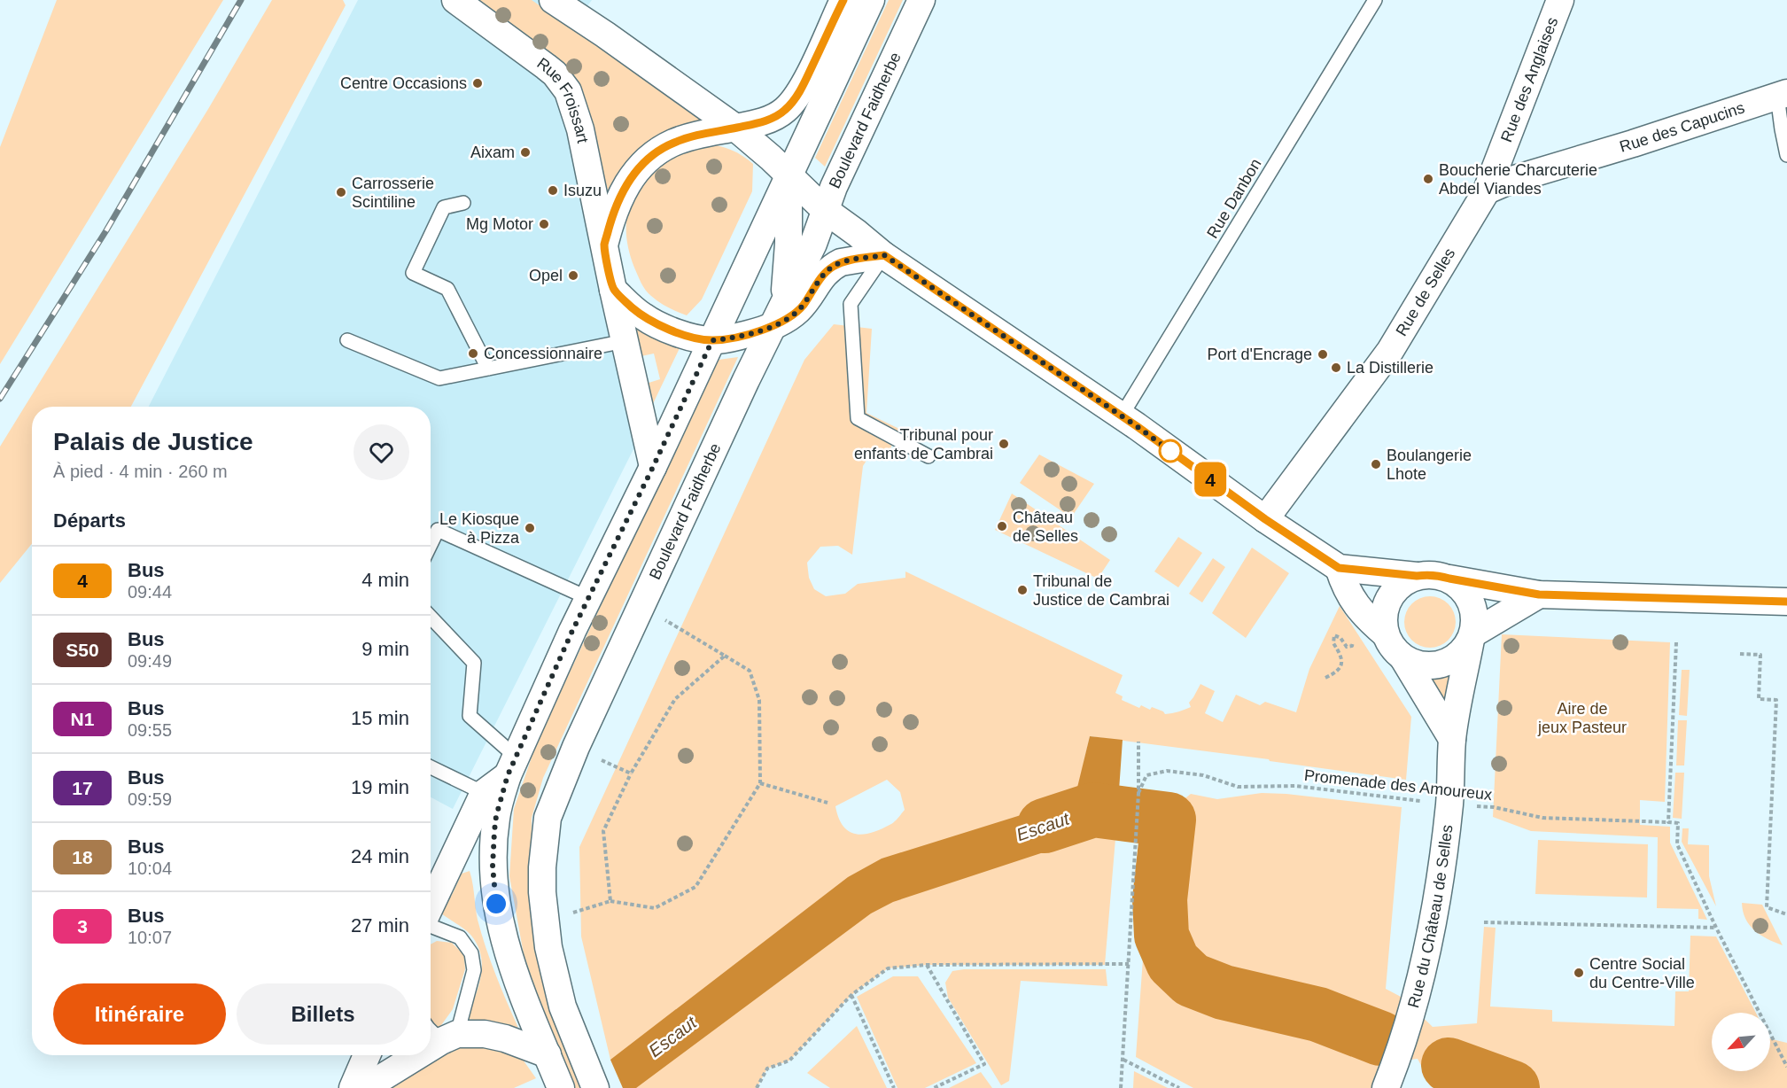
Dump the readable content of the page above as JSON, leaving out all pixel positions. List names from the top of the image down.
{
  "streets": {
    "street": [
      "Rue des Anglaises",
      "Rue Froissart",
      "Boulevard Faidherbe",
      "Rue des Capucins",
      "Rue de Selles",
      "Rue du Château de Selles"
    ],
    "lane": ["Rue Danbon"],
    "path": ["Promenade des Amoureux"]
  },
  "crossings": [
    ["Rue des Anglaises", "Rue des Capucins"],
    ["Rue des Anglaises", "Rue de Selles"],
    ["Rue des Capucins", "Rue de Selles"],
    ["Promenade des Amoureux", "Rue du Château de Selles"]
  ],
  "water": ["Escaut"],
  "parks": ["Aire de jeux Pasteur"],
  "places": [
    "Centre Occasions",
    "Aixam",
    "Boucherie Charcuterie Abdel Viandes",
    "Isuzu",
    "Carrosserie Scintiline",
    "Mg Motor",
    "Opel",
    "Concessionnaire",
    "Port d'Encrage",
    "La Distillerie",
    "Tribunal pour enfants de Cambrai",
    "Boulangerie Lhote",
    "Château de Selles",
    "Le Kiosque à Pizza",
    "Tribunal de Justice de Cambrai",
    "Centre Social du Centre-Ville"
  ],
  "lines": ["bus line 4"],
  "north": "bottom left",
  "page": {
    "on_map": "4",
    "heading": [
      ["Palais de Justice", "À pied · 4 min · 260 m"],
      "Départs"
    ],
    "list": [
      {
        "mark": "4",
        "name": "Bus",
        "note": "09:44",
        "value": "4 min"
      },
      {
        "mark": "S50",
        "name": "Bus",
        "note": "09:49",
        "value": "9 min"
      },
      {
        "mark": "N1",
        "name": "Bus",
        "note": "09:55",
        "value": "15 min"
      },
      {
        "mark": "17",
        "name": "Bus",
        "note": "09:59",
        "value": "19 min"
      },
      {
        "mark": "18",
        "name": "Bus",
        "note": "10:04",
        "value": "24 min"
      },
      {
        "mark": "3",
        "name": "Bus",
        "note": "10:07",
        "value": "27 min"
      }
    ],
    "buttons": ["Itinéraire", "Billets"]
  }
}
